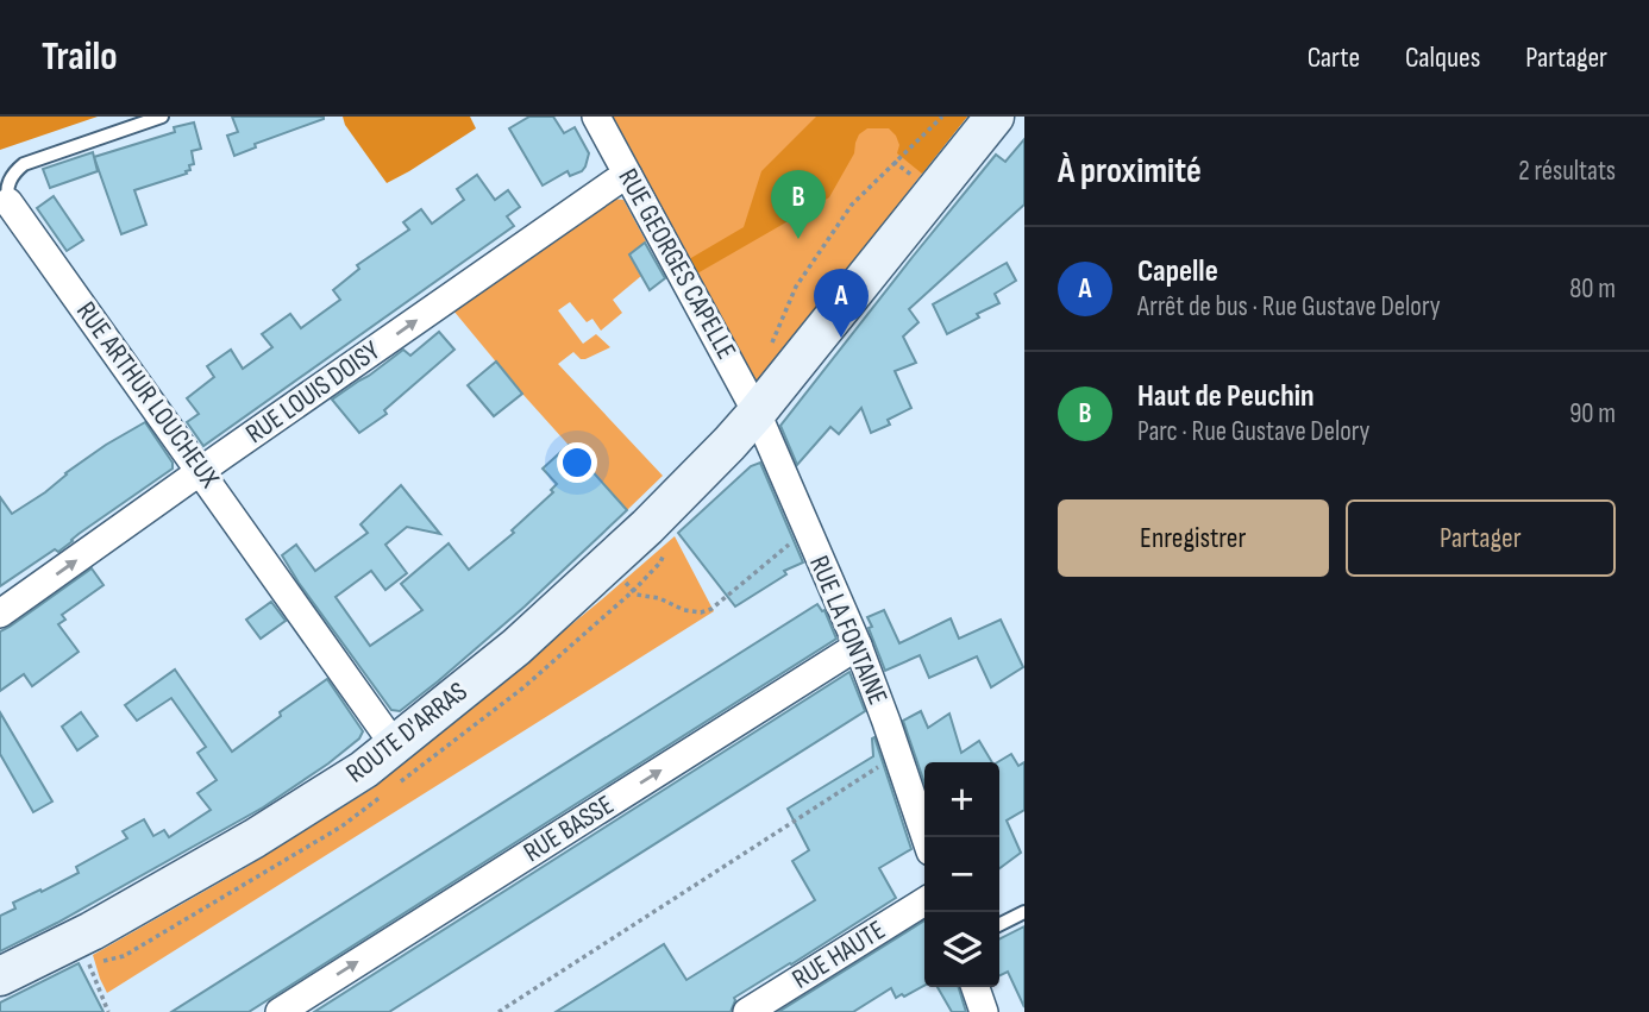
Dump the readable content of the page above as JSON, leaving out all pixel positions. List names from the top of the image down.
{
  "streets": {
    "main road": ["ROUTE D'ARRAS"],
    "street": [
      "RUE GEORGES CAPELLE",
      "RUE LOUIS DOISY",
      "RUE ARTHUR LOUCHEUX",
      "RUE LA FONTAINE",
      "RUE BASSE",
      "RUE HAUTE"
    ]
  },
  "crossings": [
    ["RUE GEORGES CAPELLE", "RUE LOUIS DOISY"],
    ["RUE GEORGES CAPELLE", "RUE LA FONTAINE"],
    ["RUE GEORGES CAPELLE", "ROUTE D'ARRAS"],
    ["RUE LOUIS DOISY", "RUE ARTHUR LOUCHEUX"],
    ["RUE ARTHUR LOUCHEUX", "ROUTE D'ARRAS"],
    ["RUE LA FONTAINE", "ROUTE D'ARRAS"],
    ["RUE LA FONTAINE", "RUE BASSE"]
  ],
  "one_way": ["RUE LOUIS DOISY", "RUE BASSE"],
  "page": {
    "header": "Trailo",
    "nav": ["Carte", "Calques", "Partager"],
    "heading": ["À proximité", "2 résultats"],
    "pins": ["B", "A"],
    "list": [
      {
        "mark": "A",
        "name": "Capelle",
        "note": "Arrêt de bus · Rue Gustave Delory",
        "value": "80 m"
      },
      {
        "mark": "B",
        "name": "Haut de Peuchin",
        "note": "Parc · Rue Gustave Delory",
        "value": "90 m"
      }
    ],
    "buttons": ["Enregistrer", "Partager"],
    "map_buttons": ["+", "−"]
  }
}
